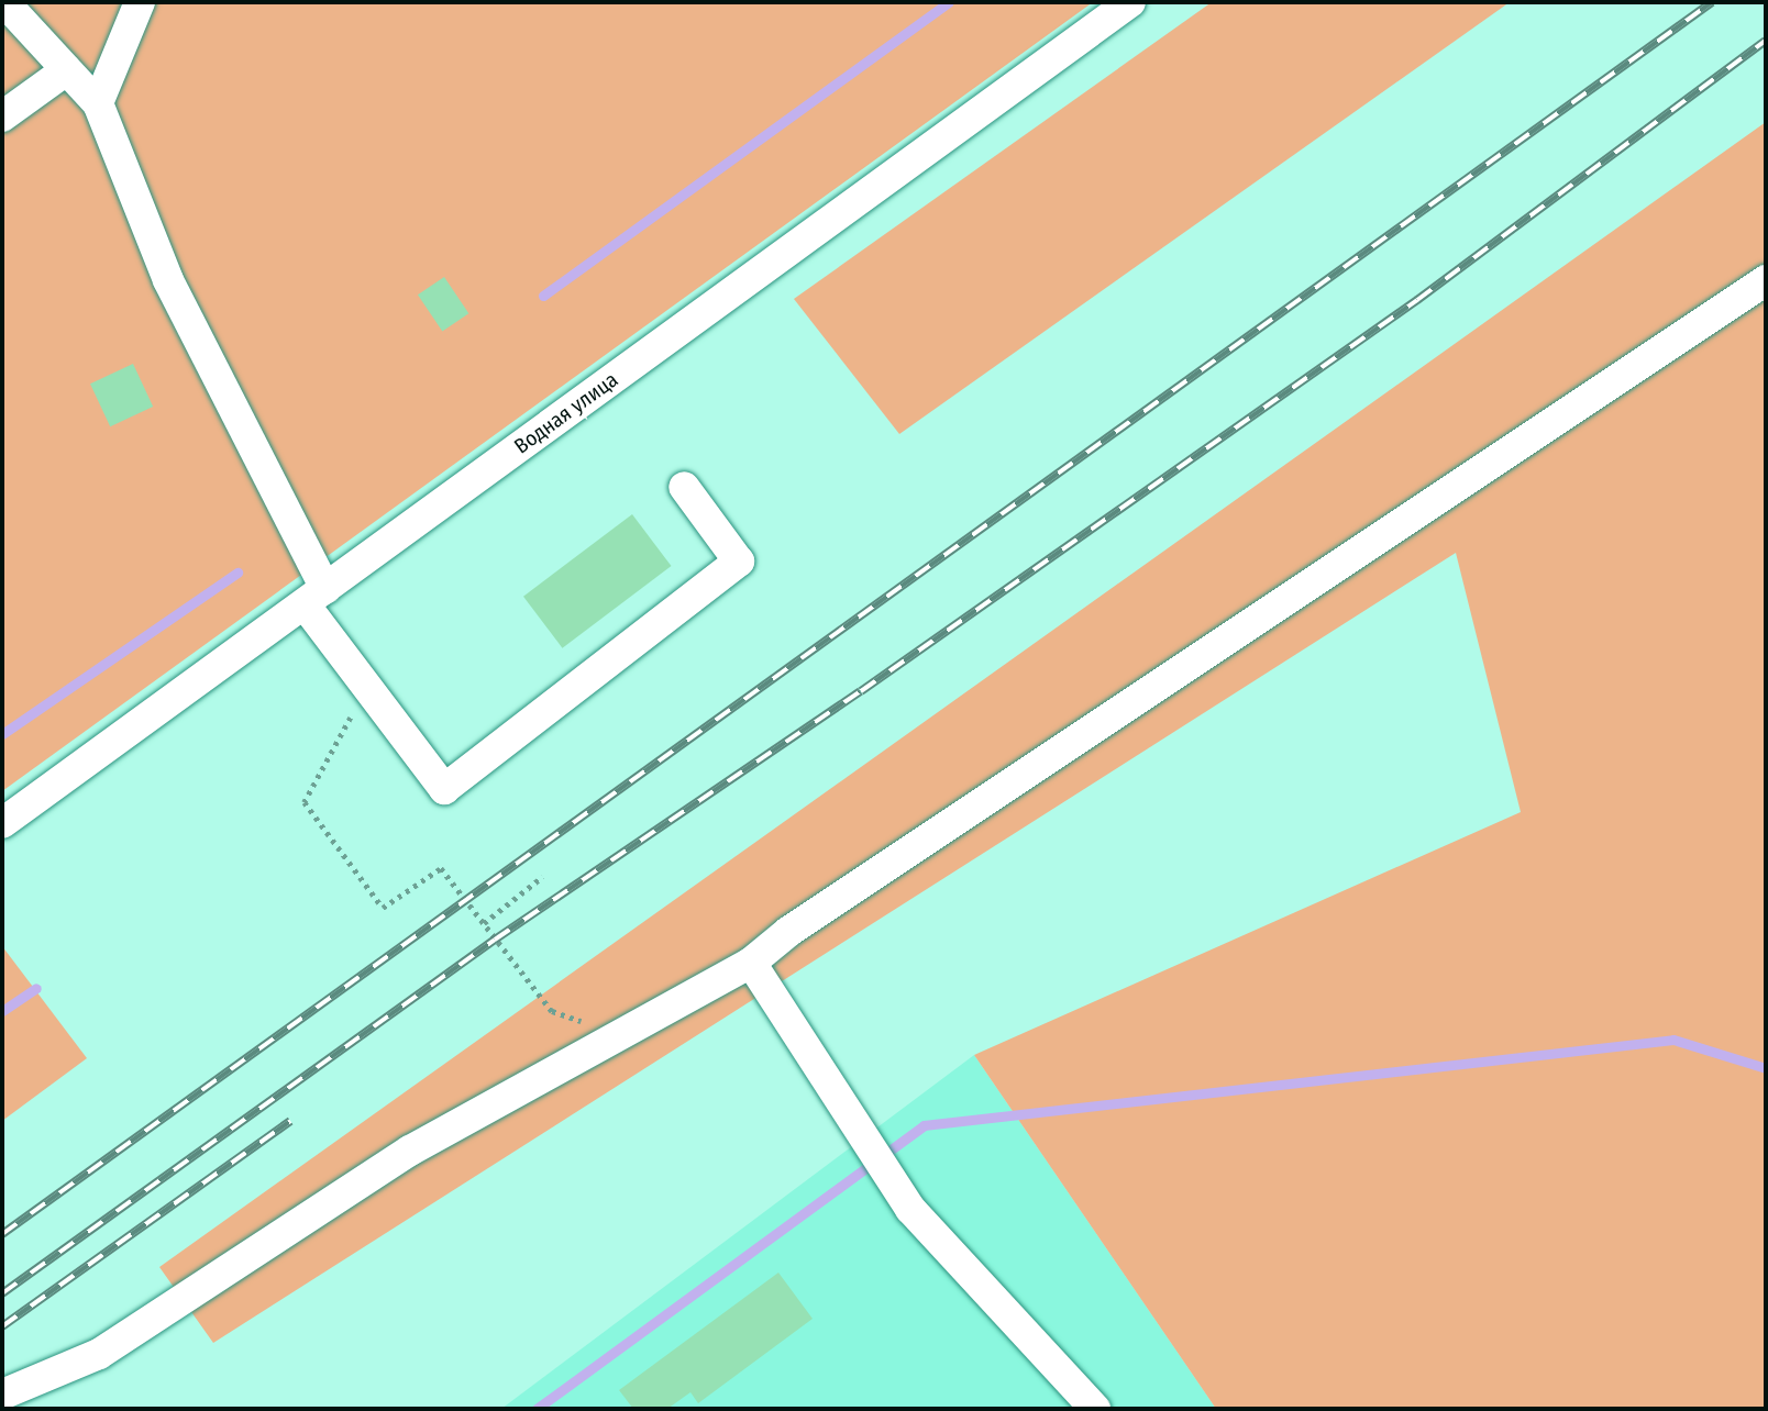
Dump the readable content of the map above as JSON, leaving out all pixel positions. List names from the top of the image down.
{
  "streets": {
    "street": ["Водная улица"]
  }
}
